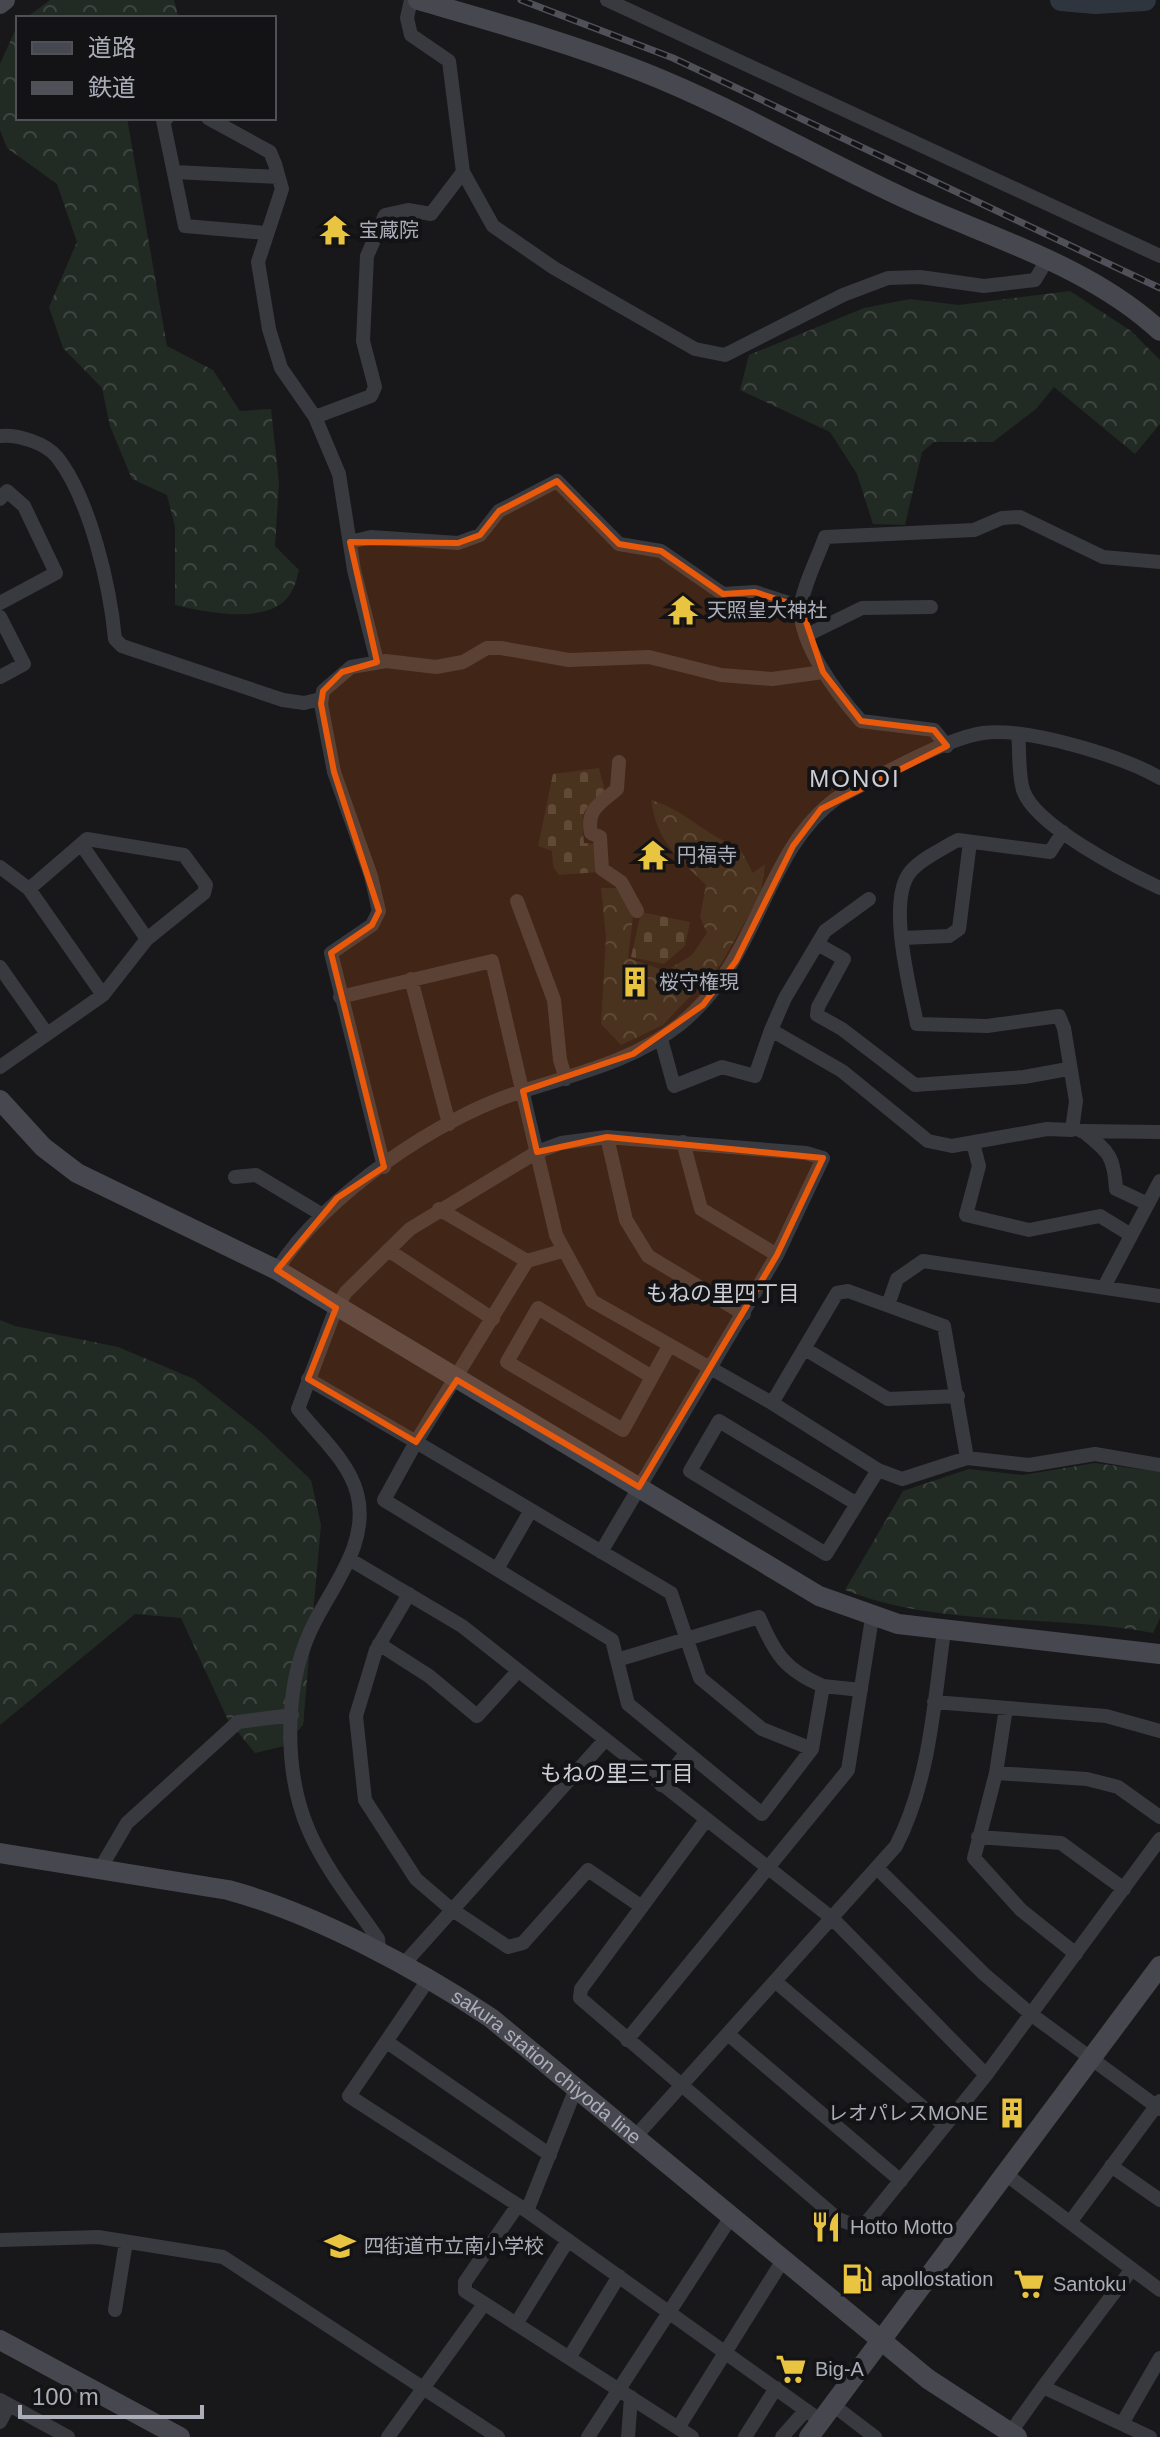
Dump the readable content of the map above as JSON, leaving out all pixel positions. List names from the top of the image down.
{
  "streets": {
    "street": ["sakura station chiyoda line"]
  },
  "districts": ["MONOI", "もねの里四丁目", "もねの里三丁目"],
  "places": {
    "temple": ["宝蔵院", "天照皇大神社", "円福寺"],
    "building": ["桜守権現", "レオパレスMONE"],
    "restaurant": ["Hotto Motto"],
    "school or university": ["四街道市立南小学校"],
    "fuel station": ["apollostation"],
    "supermarket": ["Santoku", "Big-A"]
  },
  "legend": ["道路", "鉄道"],
  "scale_bar": "100 m"
}
